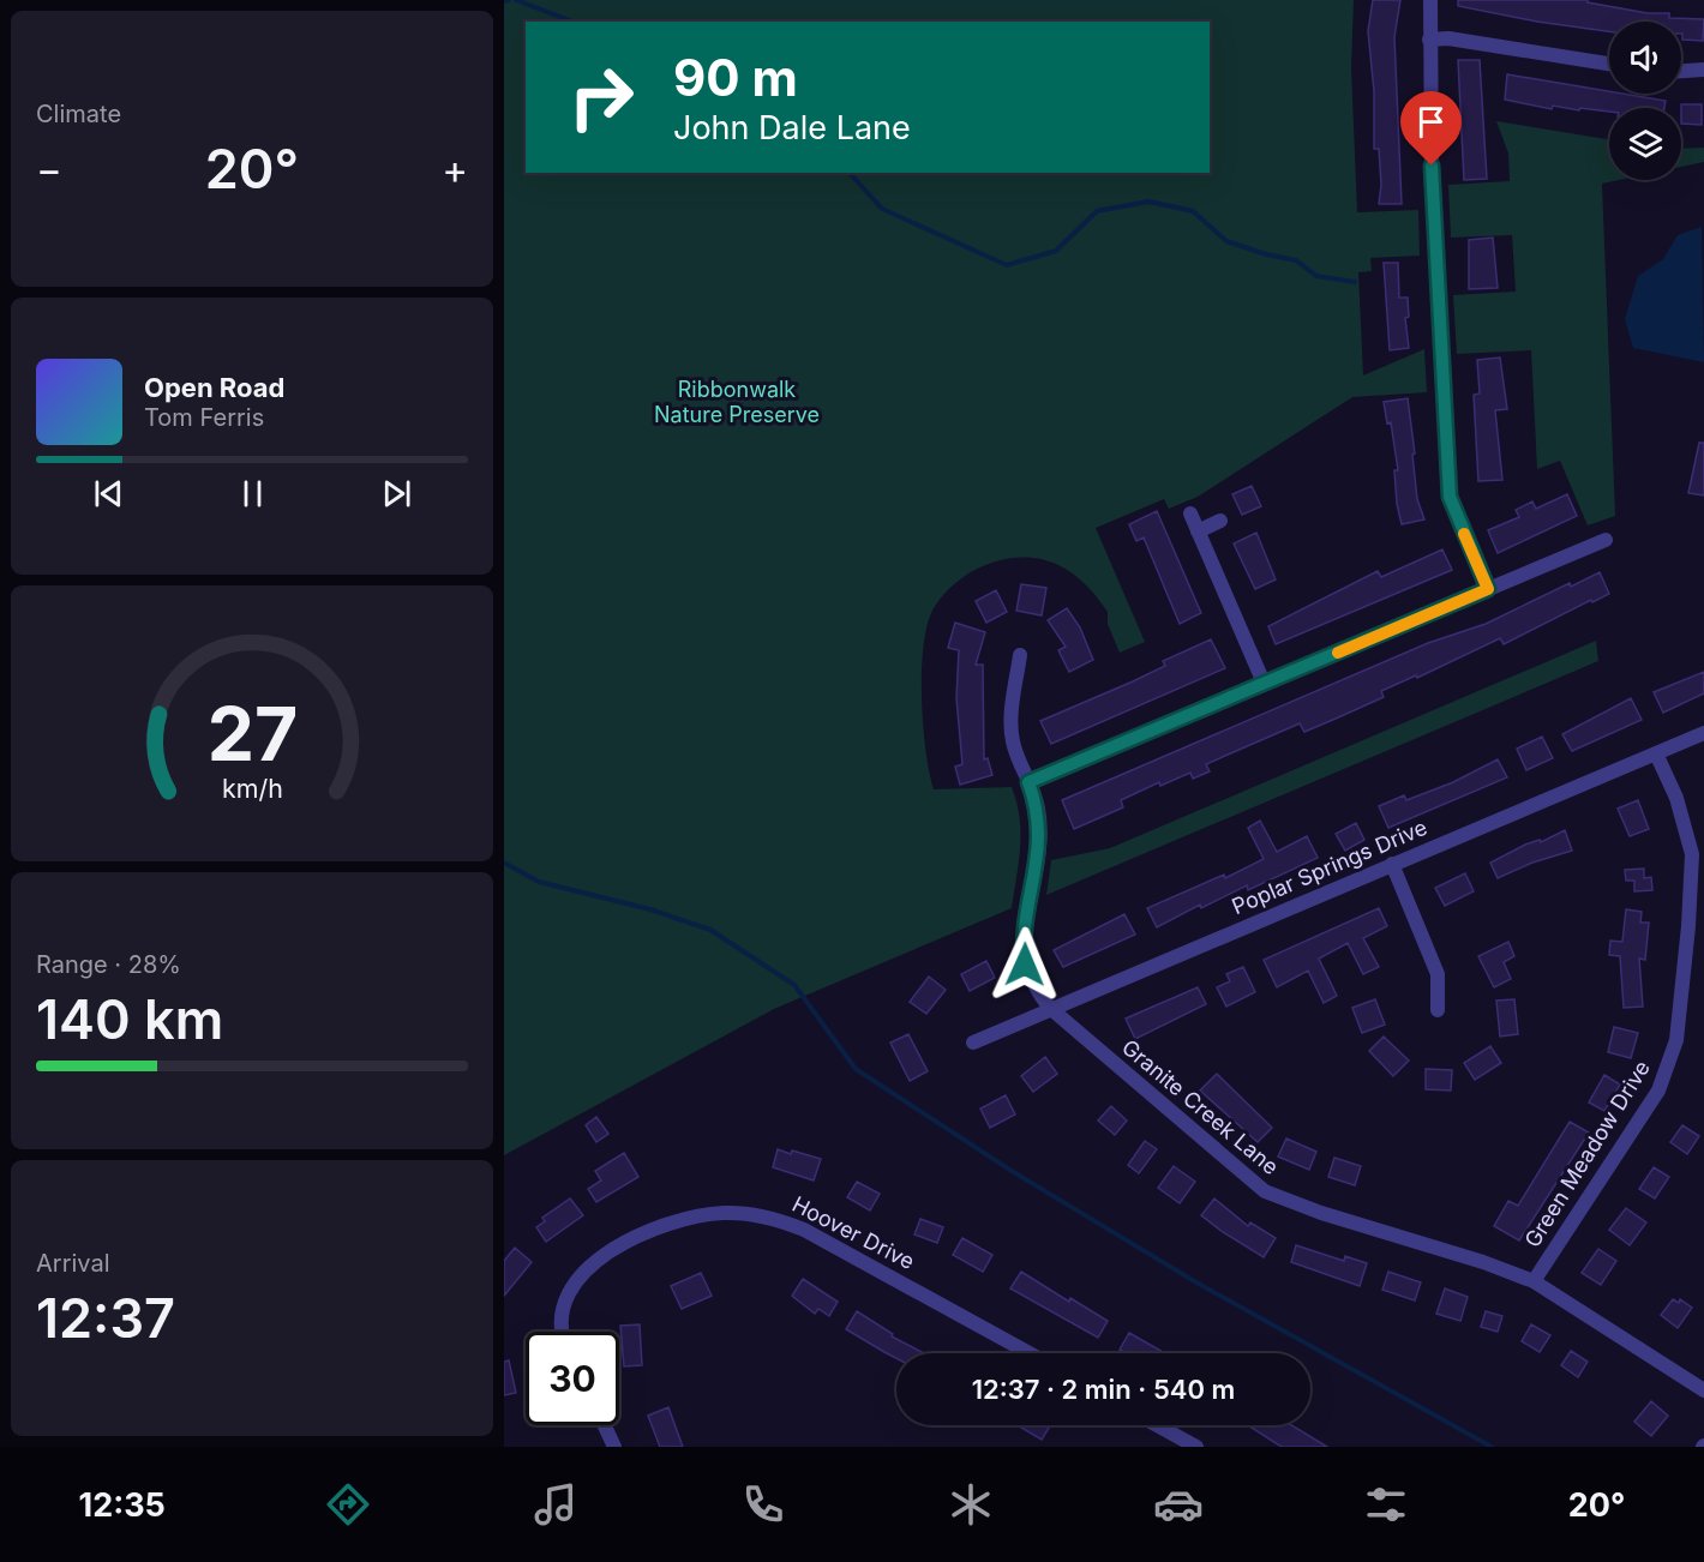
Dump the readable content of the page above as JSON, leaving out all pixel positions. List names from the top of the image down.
{
  "streets": {
    "street": [
      "Poplar Springs Drive",
      "Granite Creek Lane",
      "Green Meadow Drive",
      "Hoover Drive"
    ]
  },
  "crossings": [
    ["Poplar Springs Drive", "Granite Creek Lane"],
    ["Poplar Springs Drive", "Green Meadow Drive"],
    ["Granite Creek Lane", "Green Meadow Drive"]
  ],
  "parks": ["Ribbonwalk Nature Preserve"],
  "page": {
    "tile": [
      "Climate",
      ["Range · 28%", "140 km"],
      ["Arrival", "12:37"]
    ],
    "turn": ["90 m", "John Dale Lane"],
    "heat": ["−", "20°", "+"],
    "song": ["Open Road", "Tom Ferris"],
    "limit": "30",
    "trip": "12:37 · 2 min · 540 m",
    "tabs": ["12:35", "20°"],
    "gauge": ["27", "km/h"]
  }
}
